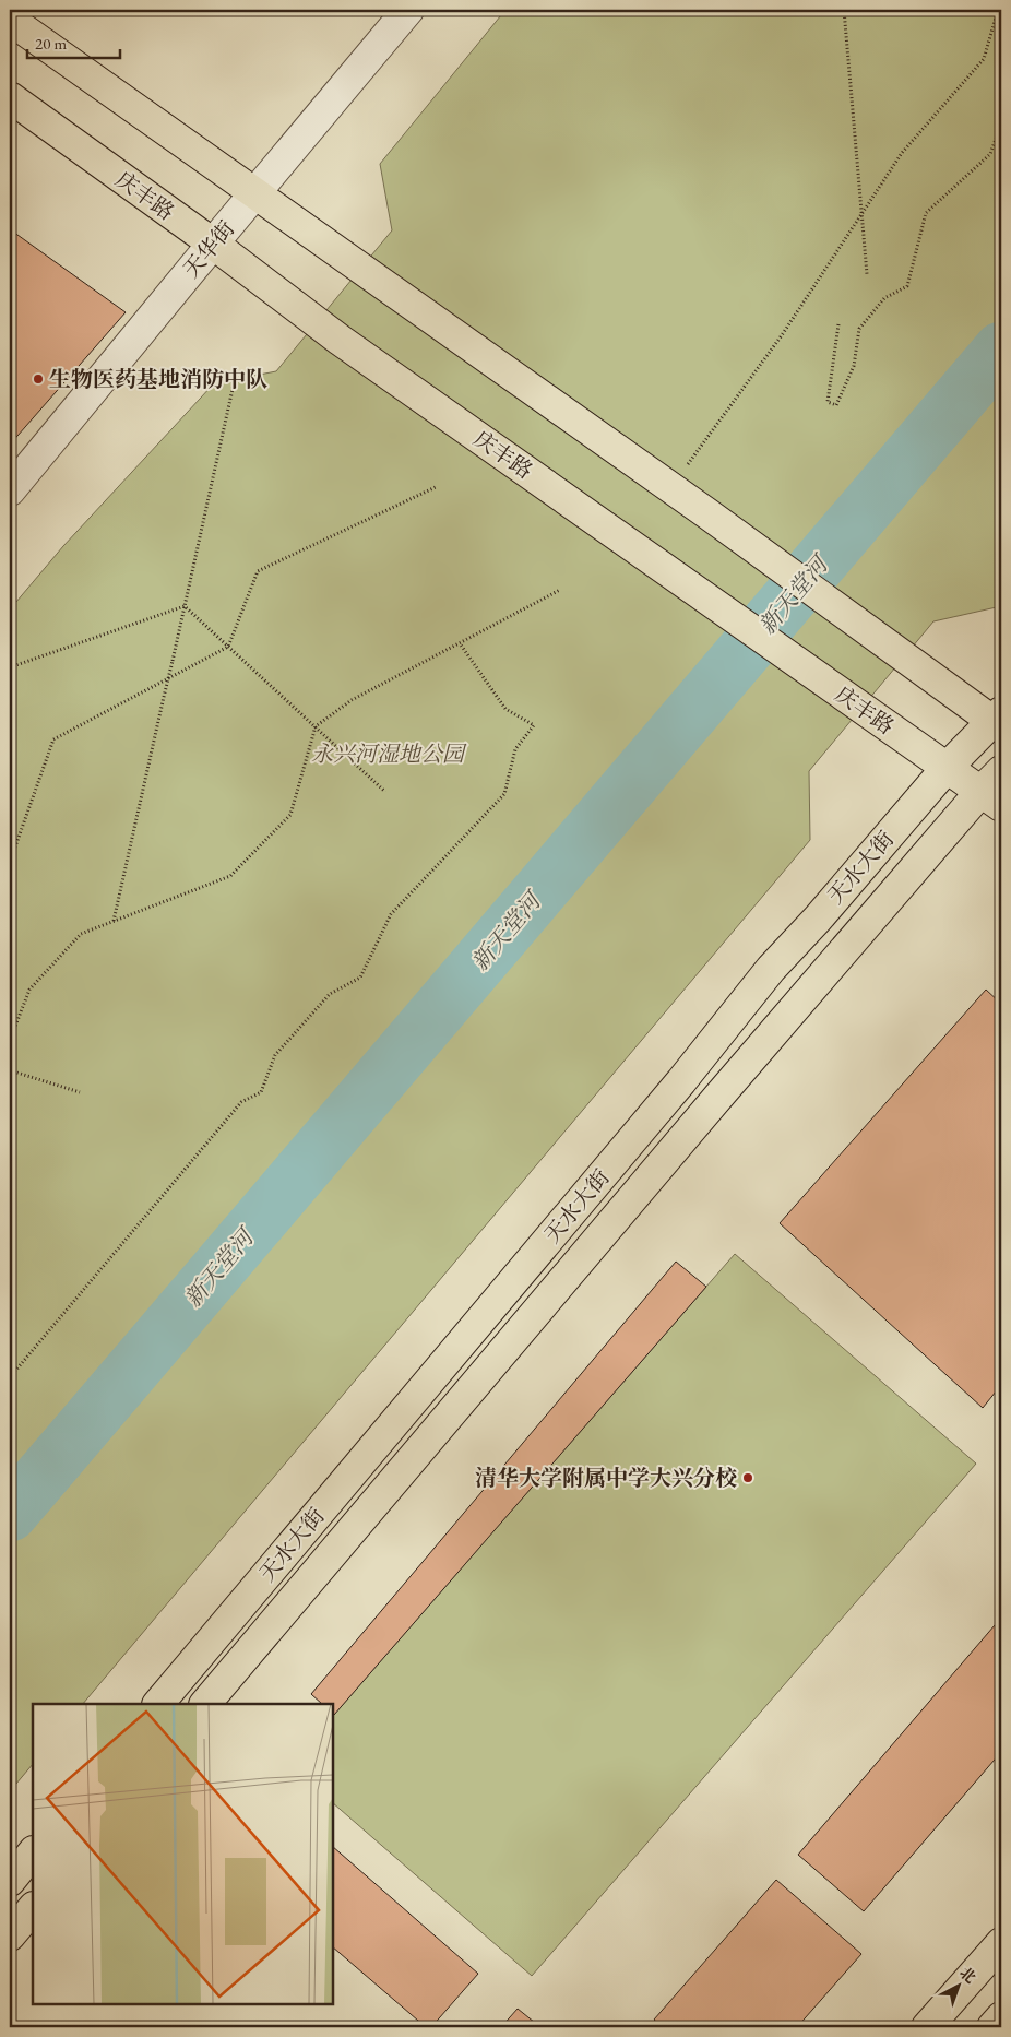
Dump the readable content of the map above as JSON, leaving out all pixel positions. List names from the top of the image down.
{
  "streets": {
    "main road": ["庆丰路", "天水大街"],
    "street": ["天华街"]
  },
  "crossings": [
    ["庆丰路", "天华街"],
    ["庆丰路", "天水大街"]
  ],
  "water": ["新天堂河"],
  "parks": ["永兴河湿地公园"],
  "places": ["生物医药基地消防中队", "清华大学附属中学大兴分校"],
  "scale_bar": "20 m",
  "north": "top right"
}
